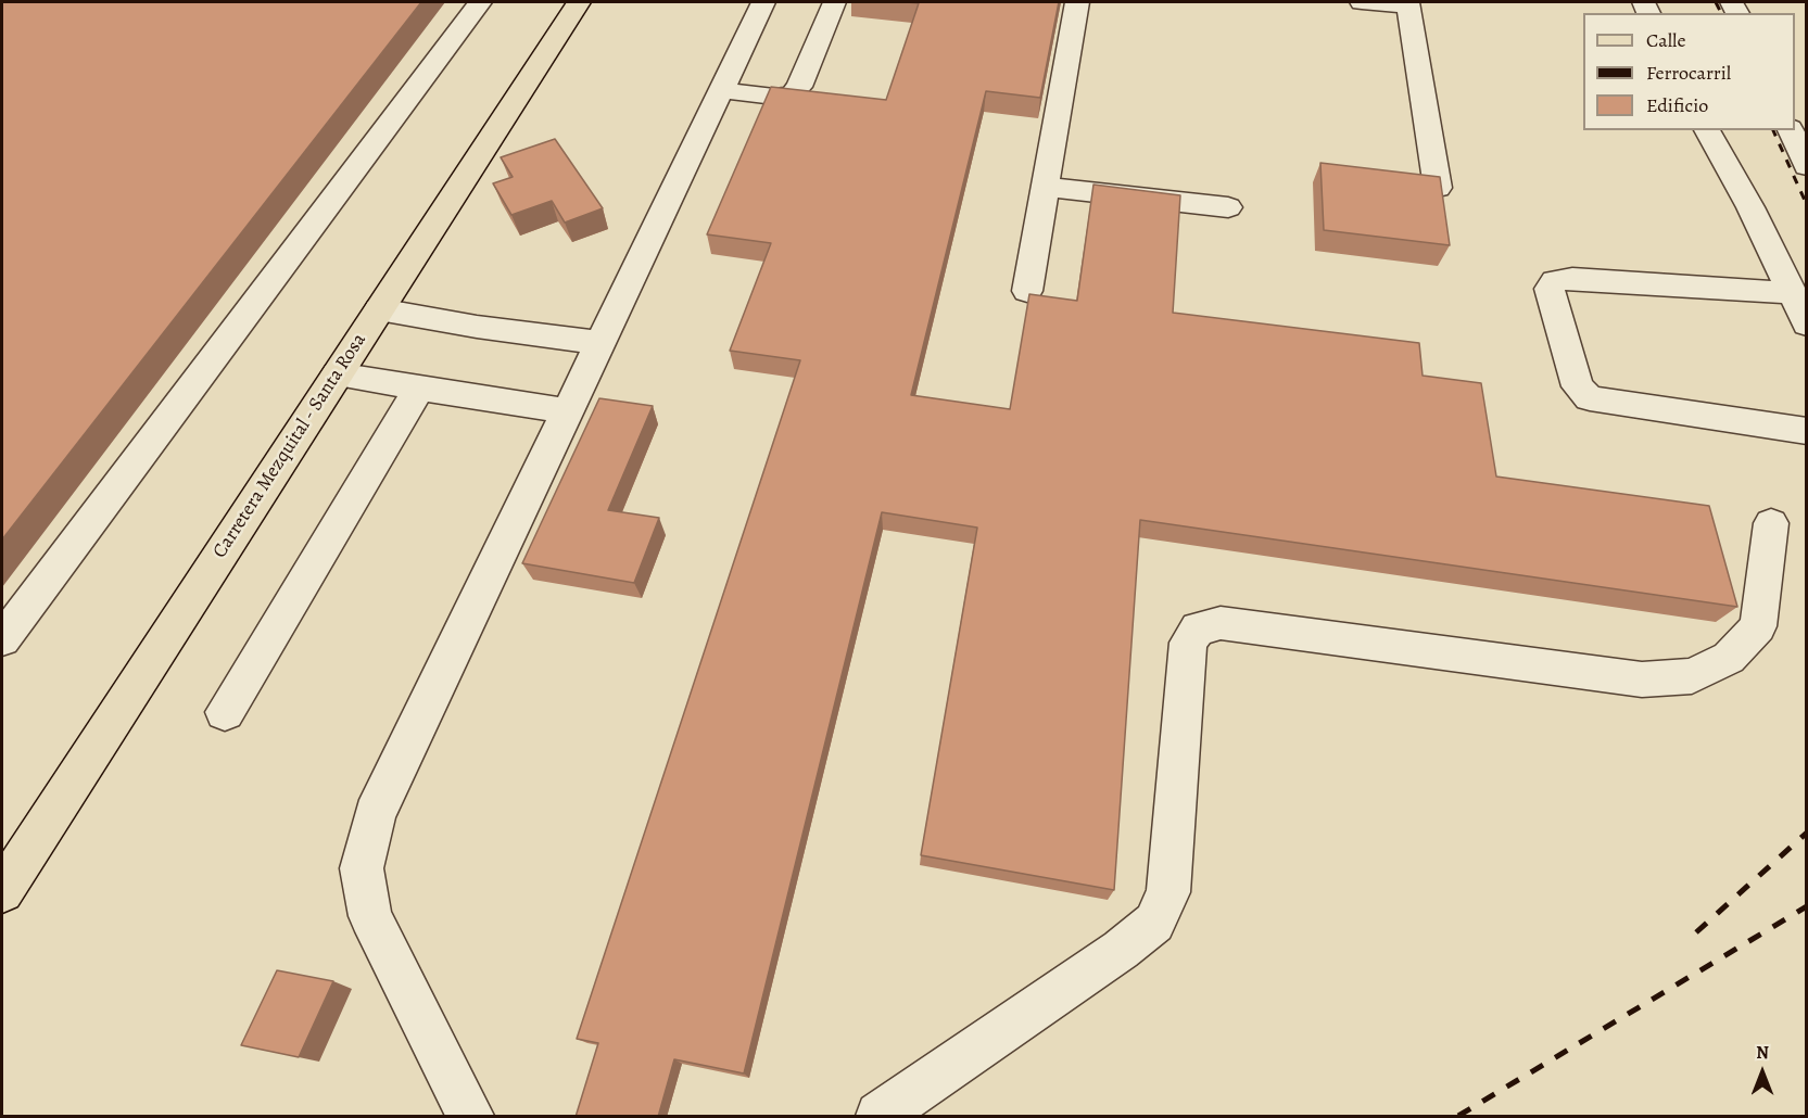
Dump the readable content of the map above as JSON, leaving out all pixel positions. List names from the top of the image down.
{
  "streets": {
    "main road": ["Carretera Mezquital - Santa Rosa"]
  },
  "legend": ["Calle", "Ferrocarril", "Edificio"],
  "north": "top"
}
